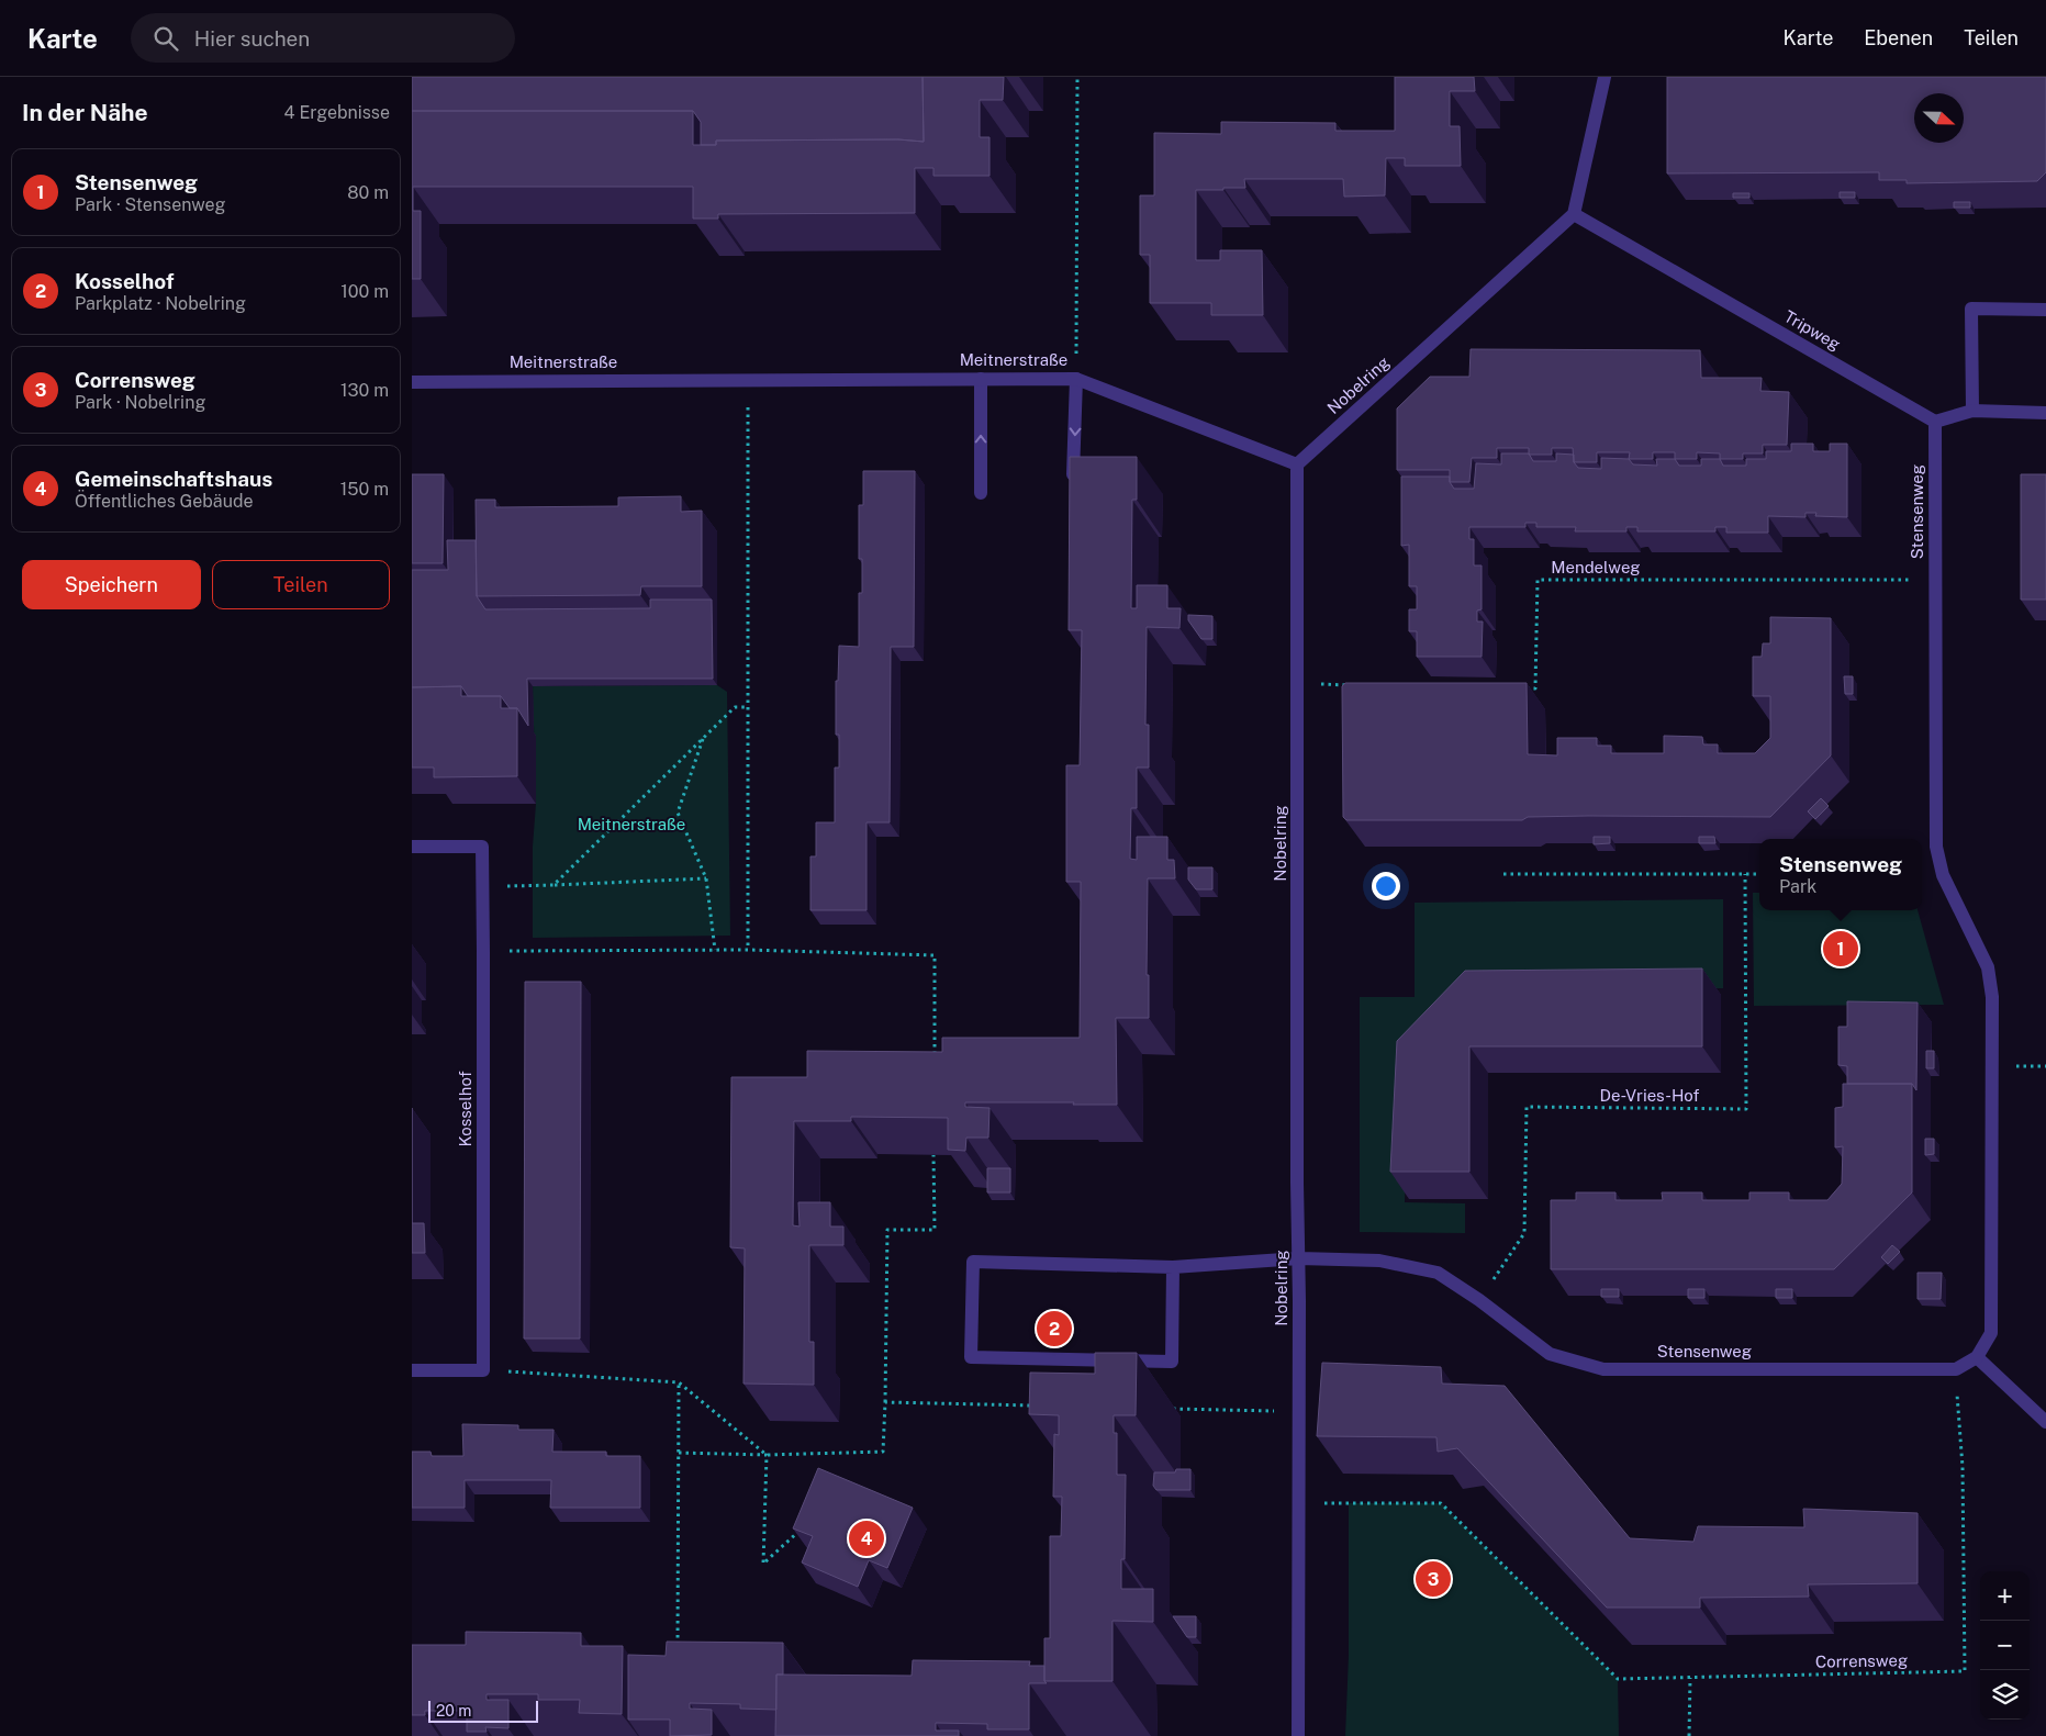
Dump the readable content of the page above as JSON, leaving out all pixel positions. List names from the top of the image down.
{
  "streets": {
    "street": [
      "Tripweg",
      "Meitnerstraße",
      "Nobelring",
      "Stensenweg",
      "Kosselhof"
    ],
    "path": ["Mendelweg", "De-Vries-Hof", "Corrensweg"]
  },
  "crossings": [
    ["Tripweg", "Nobelring"],
    ["Tripweg", "Stensenweg"],
    ["Meitnerstraße", "Nobelring"],
    ["Nobelring", "Stensenweg"],
    ["Nobelring", "Corrensweg"],
    ["Stensenweg", "Mendelweg"],
    ["Stensenweg", "De-Vries-Hof"],
    ["Stensenweg", "Corrensweg"]
  ],
  "parks": ["Meitnerstraße"],
  "scale_bar": "20 m",
  "north": "right",
  "page": {
    "header": "Karte",
    "search": "Hier suchen",
    "nav": ["Karte", "Ebenen", "Teilen"],
    "heading": ["In der Nähe", "4 Ergebnisse"],
    "list": [
      {
        "mark": "1",
        "name": "Stensenweg",
        "note": "Park · Stensenweg",
        "value": "80 m"
      },
      {
        "mark": "2",
        "name": "Kosselhof",
        "note": "Parkplatz · Nobelring",
        "value": "100 m"
      },
      {
        "mark": "3",
        "name": "Corrensweg",
        "note": "Park · Nobelring",
        "value": "130 m"
      },
      {
        "mark": "4",
        "name": "Gemeinschaftshaus",
        "note": "Öffentliches Gebäude",
        "value": "150 m"
      }
    ],
    "buttons": ["Speichern", "Teilen"],
    "popup": ["Stensenweg", "Park"],
    "pins": [
      "1",
      "2",
      "4",
      "3"
    ],
    "map_buttons": ["+", "−"],
    "scale": "20 m"
  }
}
